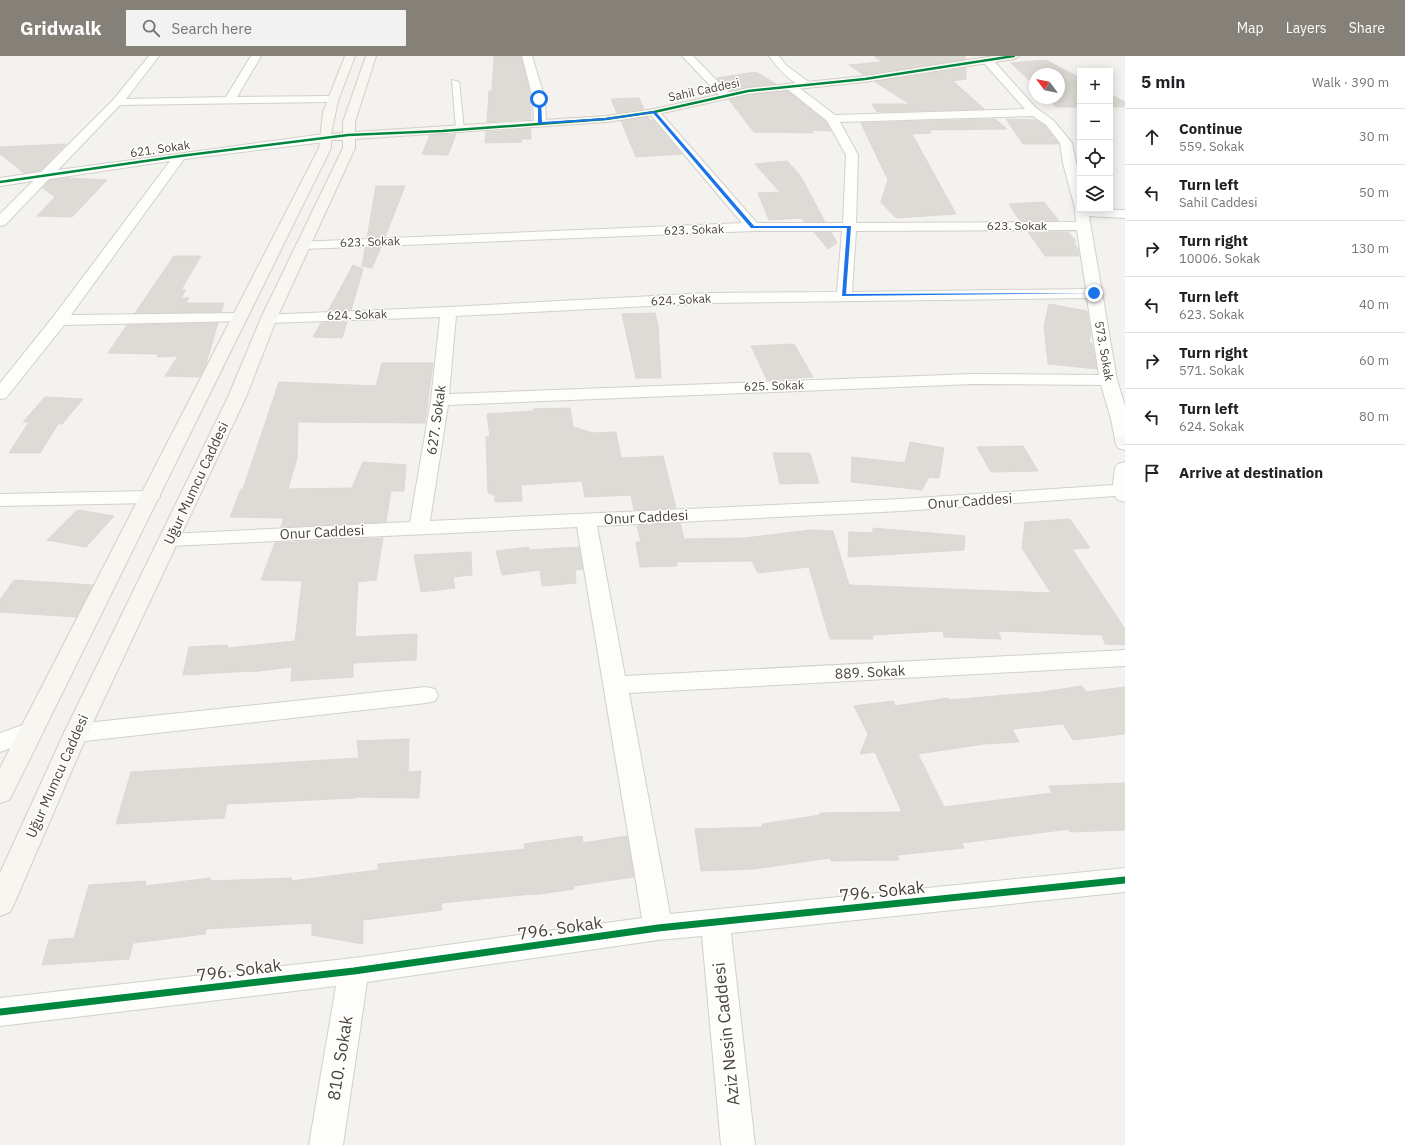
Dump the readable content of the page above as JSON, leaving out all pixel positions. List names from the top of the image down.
{
  "streets": {
    "street": [
      "Sahil Caddesi",
      "621. Sokak",
      "623. Sokak",
      "624. Sokak",
      "573. Sokak",
      "625. Sokak",
      "627. Sokak",
      "Uğur Mumcu Caddesi",
      "Onur Caddesi",
      "889. Sokak",
      "796. Sokak",
      "Aziz Nesin Caddesi",
      "810. Sokak"
    ]
  },
  "crossings": [
    ["Sahil Caddesi", "621. Sokak"],
    ["Sahil Caddesi", "573. Sokak"],
    ["Sahil Caddesi", "Uğur Mumcu Caddesi"],
    ["623. Sokak", "573. Sokak"],
    ["623. Sokak", "Uğur Mumcu Caddesi"],
    ["624. Sokak", "573. Sokak"],
    ["624. Sokak", "627. Sokak"],
    ["624. Sokak", "Uğur Mumcu Caddesi"],
    ["573. Sokak", "625. Sokak"],
    ["625. Sokak", "627. Sokak"],
    ["627. Sokak", "Onur Caddesi"],
    ["Uğur Mumcu Caddesi", "Onur Caddesi"],
    ["796. Sokak", "Aziz Nesin Caddesi"],
    ["796. Sokak", "810. Sokak"]
  ],
  "north": "top left",
  "page": {
    "header": "Gridwalk",
    "search": "Search here",
    "nav": ["Map", "Layers", "Share"],
    "heading": ["5 min", "Walk · 390 m"],
    "map_buttons": ["+", "−"],
    "list": [
      ["Continue", "559. Sokak", "30 m"],
      ["Turn left", "Sahil Caddesi", "50 m"],
      ["Turn right", "10006. Sokak", "130 m"],
      ["Turn left", "623. Sokak", "40 m"],
      ["Turn right", "571. Sokak", "60 m"],
      ["Turn left", "624. Sokak", "80 m"],
      "Arrive at destination"
    ]
  }
}
